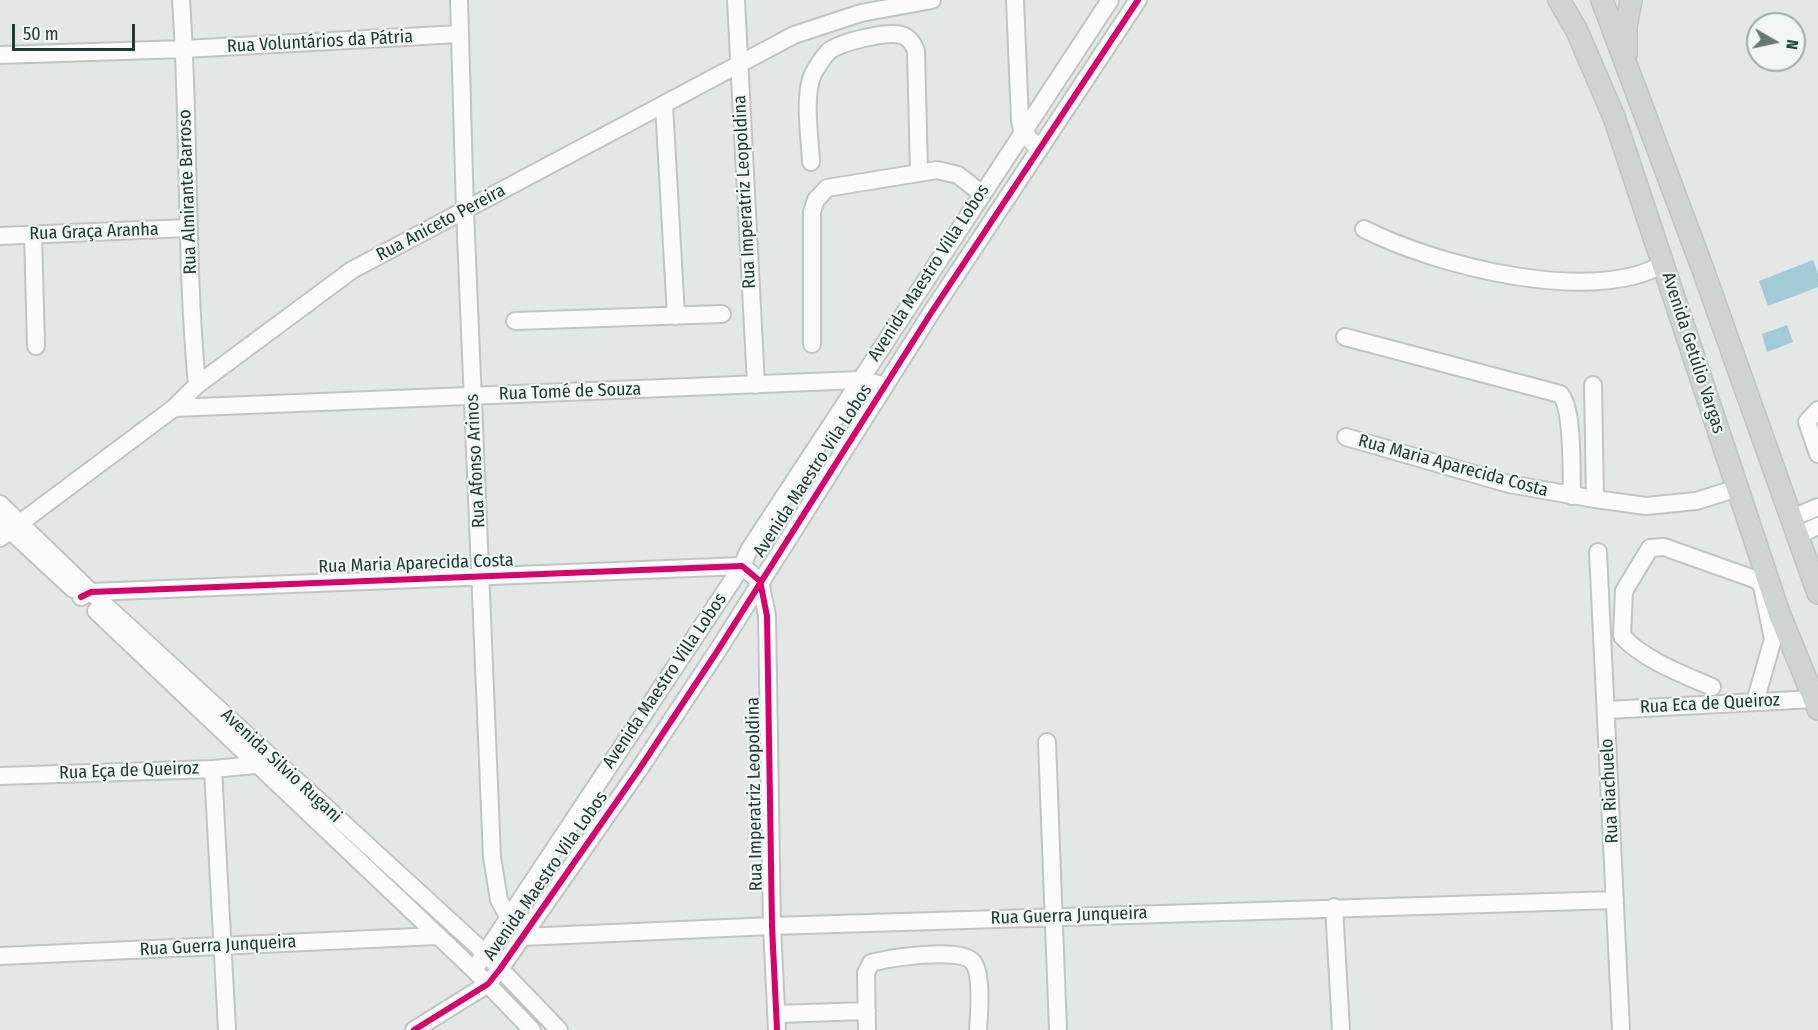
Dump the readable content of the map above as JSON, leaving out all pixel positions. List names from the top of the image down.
{
  "streets": {
    "main road": ["Avenida Getúlio Vargas"],
    "street": [
      "Rua Voluntários da Pátria",
      "Rua Almirante Barroso",
      "Rua Imperatriz Leopoldina",
      "Rua Aniceto Pereira",
      "Rua Graça Aranha",
      "Avenida Maestro Villa Lobos",
      "Rua Tomé de Souza",
      "Rua Afonso Arinos",
      "Rua Maria Aparecida Costa",
      "Avenida Maestro Vila Lobos",
      "Rua Eca de Queiroz",
      "Avenida Silvio Rugani",
      "Rua Eça de Queiroz",
      "Rua Riachuelo",
      "Rua Guerra Junqueira"
    ]
  },
  "crossings": [
    ["Rua Voluntários da Pátria", "Rua Almirante Barroso"],
    ["Rua Voluntários da Pátria", "Rua Afonso Arinos"],
    ["Rua Almirante Barroso", "Rua Aniceto Pereira"],
    ["Rua Almirante Barroso", "Rua Graça Aranha"],
    ["Rua Imperatriz Leopoldina", "Rua Aniceto Pereira"],
    ["Rua Imperatriz Leopoldina", "Rua Tomé de Souza"],
    ["Rua Imperatriz Leopoldina", "Avenida Maestro Vila Lobos"],
    ["Rua Imperatriz Leopoldina", "Rua Guerra Junqueira"],
    ["Rua Aniceto Pereira", "Rua Tomé de Souza"],
    ["Rua Aniceto Pereira", "Rua Afonso Arinos"],
    ["Rua Aniceto Pereira", "Avenida Silvio Rugani"],
    ["Avenida Maestro Villa Lobos", "Rua Tomé de Souza"],
    ["Avenida Maestro Villa Lobos", "Rua Afonso Arinos"],
    ["Avenida Maestro Villa Lobos", "Rua Maria Aparecida Costa"],
    ["Avenida Maestro Villa Lobos", "Avenida Silvio Rugani"],
    ["Avenida Getúlio Vargas", "Rua Maria Aparecida Costa"],
    ["Avenida Getúlio Vargas", "Rua Eca de Queiroz"],
    ["Rua Tomé de Souza", "Rua Afonso Arinos"],
    ["Rua Tomé de Souza", "Avenida Maestro Vila Lobos"],
    ["Rua Afonso Arinos", "Rua Maria Aparecida Costa"],
    ["Rua Maria Aparecida Costa", "Avenida Silvio Rugani"],
    ["Avenida Maestro Vila Lobos", "Avenida Silvio Rugani"],
    ["Avenida Maestro Vila Lobos", "Rua Guerra Junqueira"],
    ["Rua Eca de Queiroz", "Rua Riachuelo"],
    ["Avenida Silvio Rugani", "Rua Eça de Queiroz"],
    ["Avenida Silvio Rugani", "Rua Guerra Junqueira"],
    ["Rua Riachuelo", "Rua Guerra Junqueira"]
  ],
  "scale_bar": "50 m",
  "north": "right"
}
